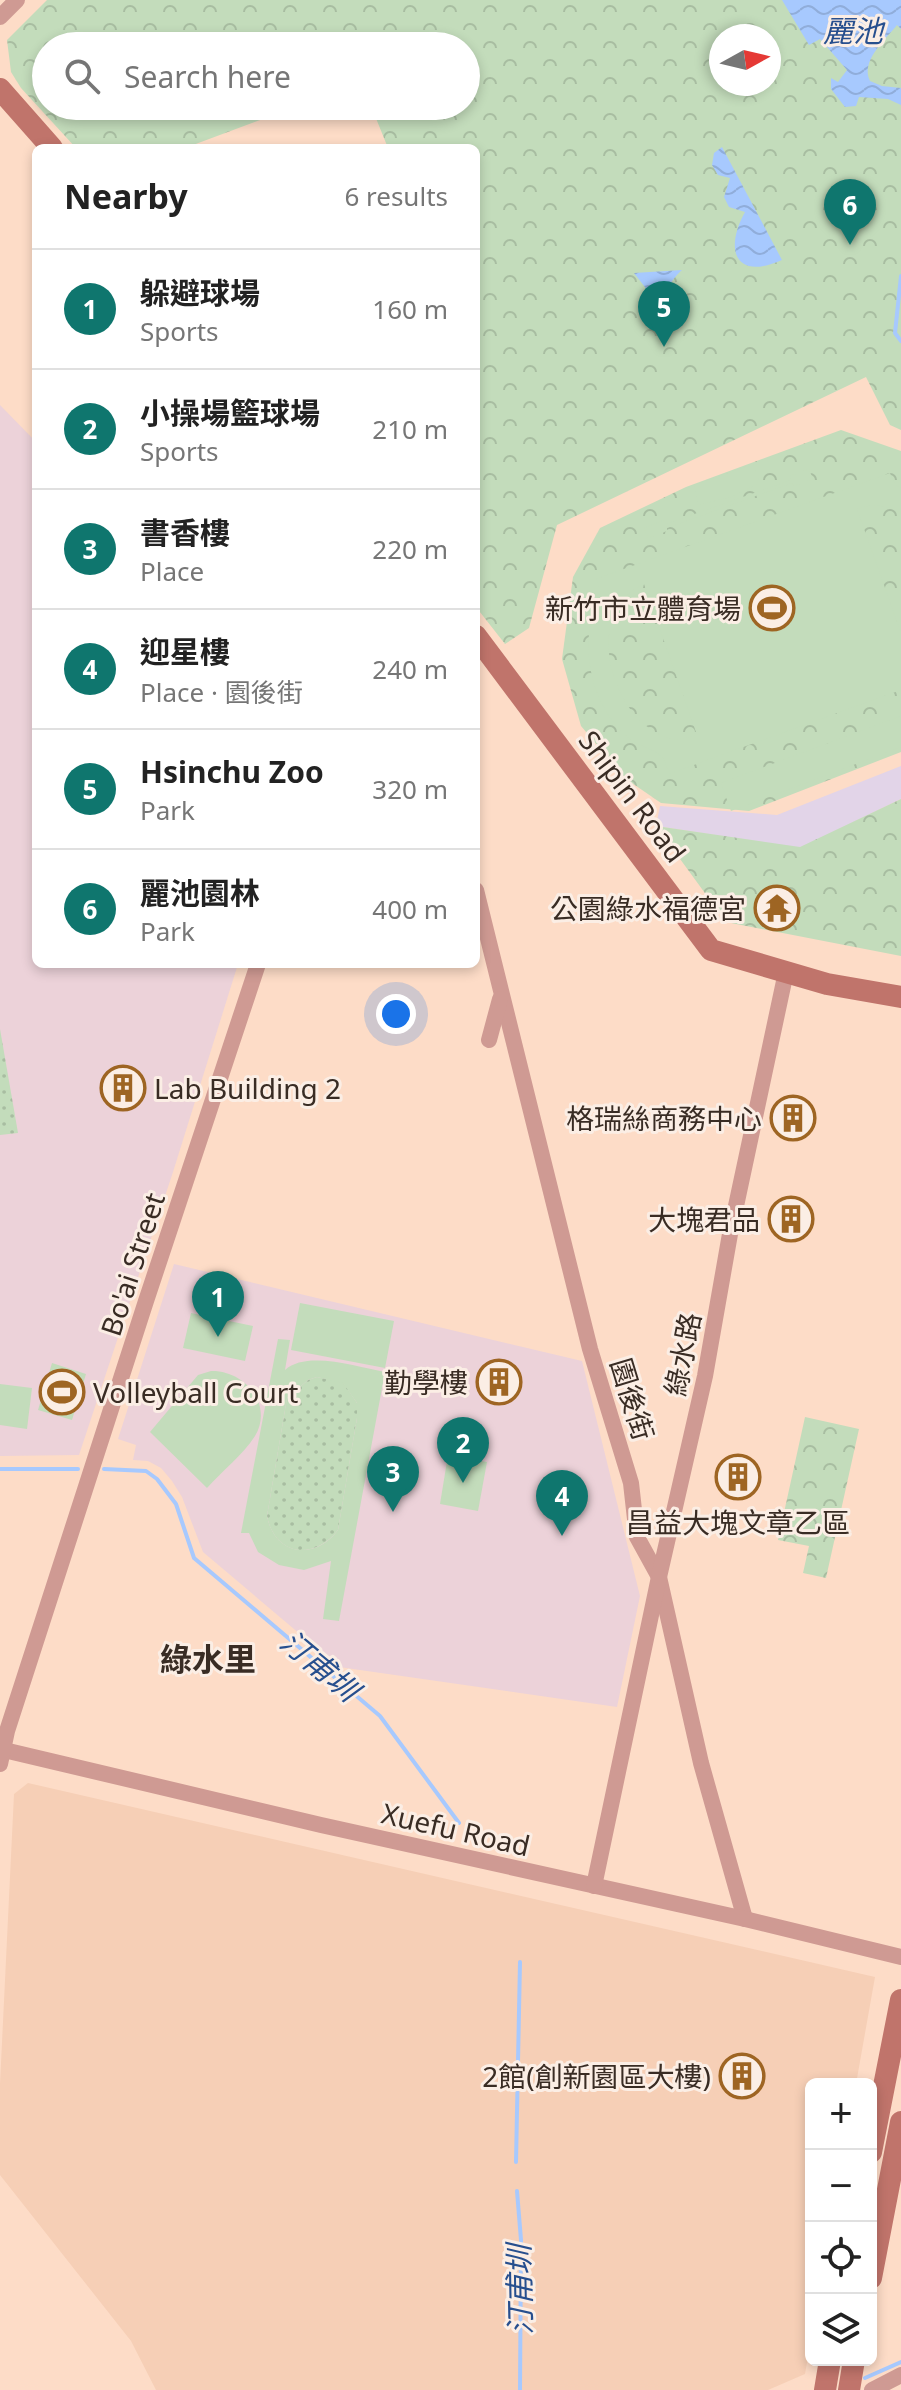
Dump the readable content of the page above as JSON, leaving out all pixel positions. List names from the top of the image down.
{
  "streets": {
    "street": [
      "Shipin Road",
      "Bo'ai Street",
      "綠水路",
      "園後街",
      "Xuefu Road"
    ]
  },
  "crossings": [
    ["Shipin Road", "綠水路"],
    ["Bo'ai Street", "Xuefu Road"],
    ["綠水路", "園後街"],
    ["綠水路", "Xuefu Road"],
    ["園後街", "Xuefu Road"]
  ],
  "districts": ["綠水里"],
  "water": ["麗池", "汀甫圳"],
  "places": {
    "sports": ["新竹市立體育場", "Volleyball Court"],
    "temple": ["公園綠水福德宮"],
    "building": [
      "Lab Building 2",
      "格瑞絲商務中心",
      "大塊君品",
      "勤學樓",
      "昌益大塊文章乙區",
      "2館(創新園區大樓)"
    ]
  },
  "north": "right",
  "page": {
    "search": "Search here",
    "heading": ["Nearby", "6 results"],
    "pins": [
      "6",
      "5",
      "1",
      "2",
      "3",
      "4"
    ],
    "list": [
      {
        "mark": "1",
        "name": "躲避球場",
        "note": "Sports",
        "value": "160 m"
      },
      {
        "mark": "2",
        "name": "小操場籃球場",
        "note": "Sports",
        "value": "210 m"
      },
      {
        "mark": "3",
        "name": "書香樓",
        "note": "Place",
        "value": "220 m"
      },
      {
        "mark": "4",
        "name": "迎星樓",
        "note": "Place · 園後街",
        "value": "240 m"
      },
      {
        "mark": "5",
        "name": "Hsinchu Zoo",
        "note": "Park",
        "value": "320 m"
      },
      {
        "mark": "6",
        "name": "麗池園林",
        "note": "Park",
        "value": "400 m"
      }
    ],
    "map_buttons": ["+", "−"]
  }
}
